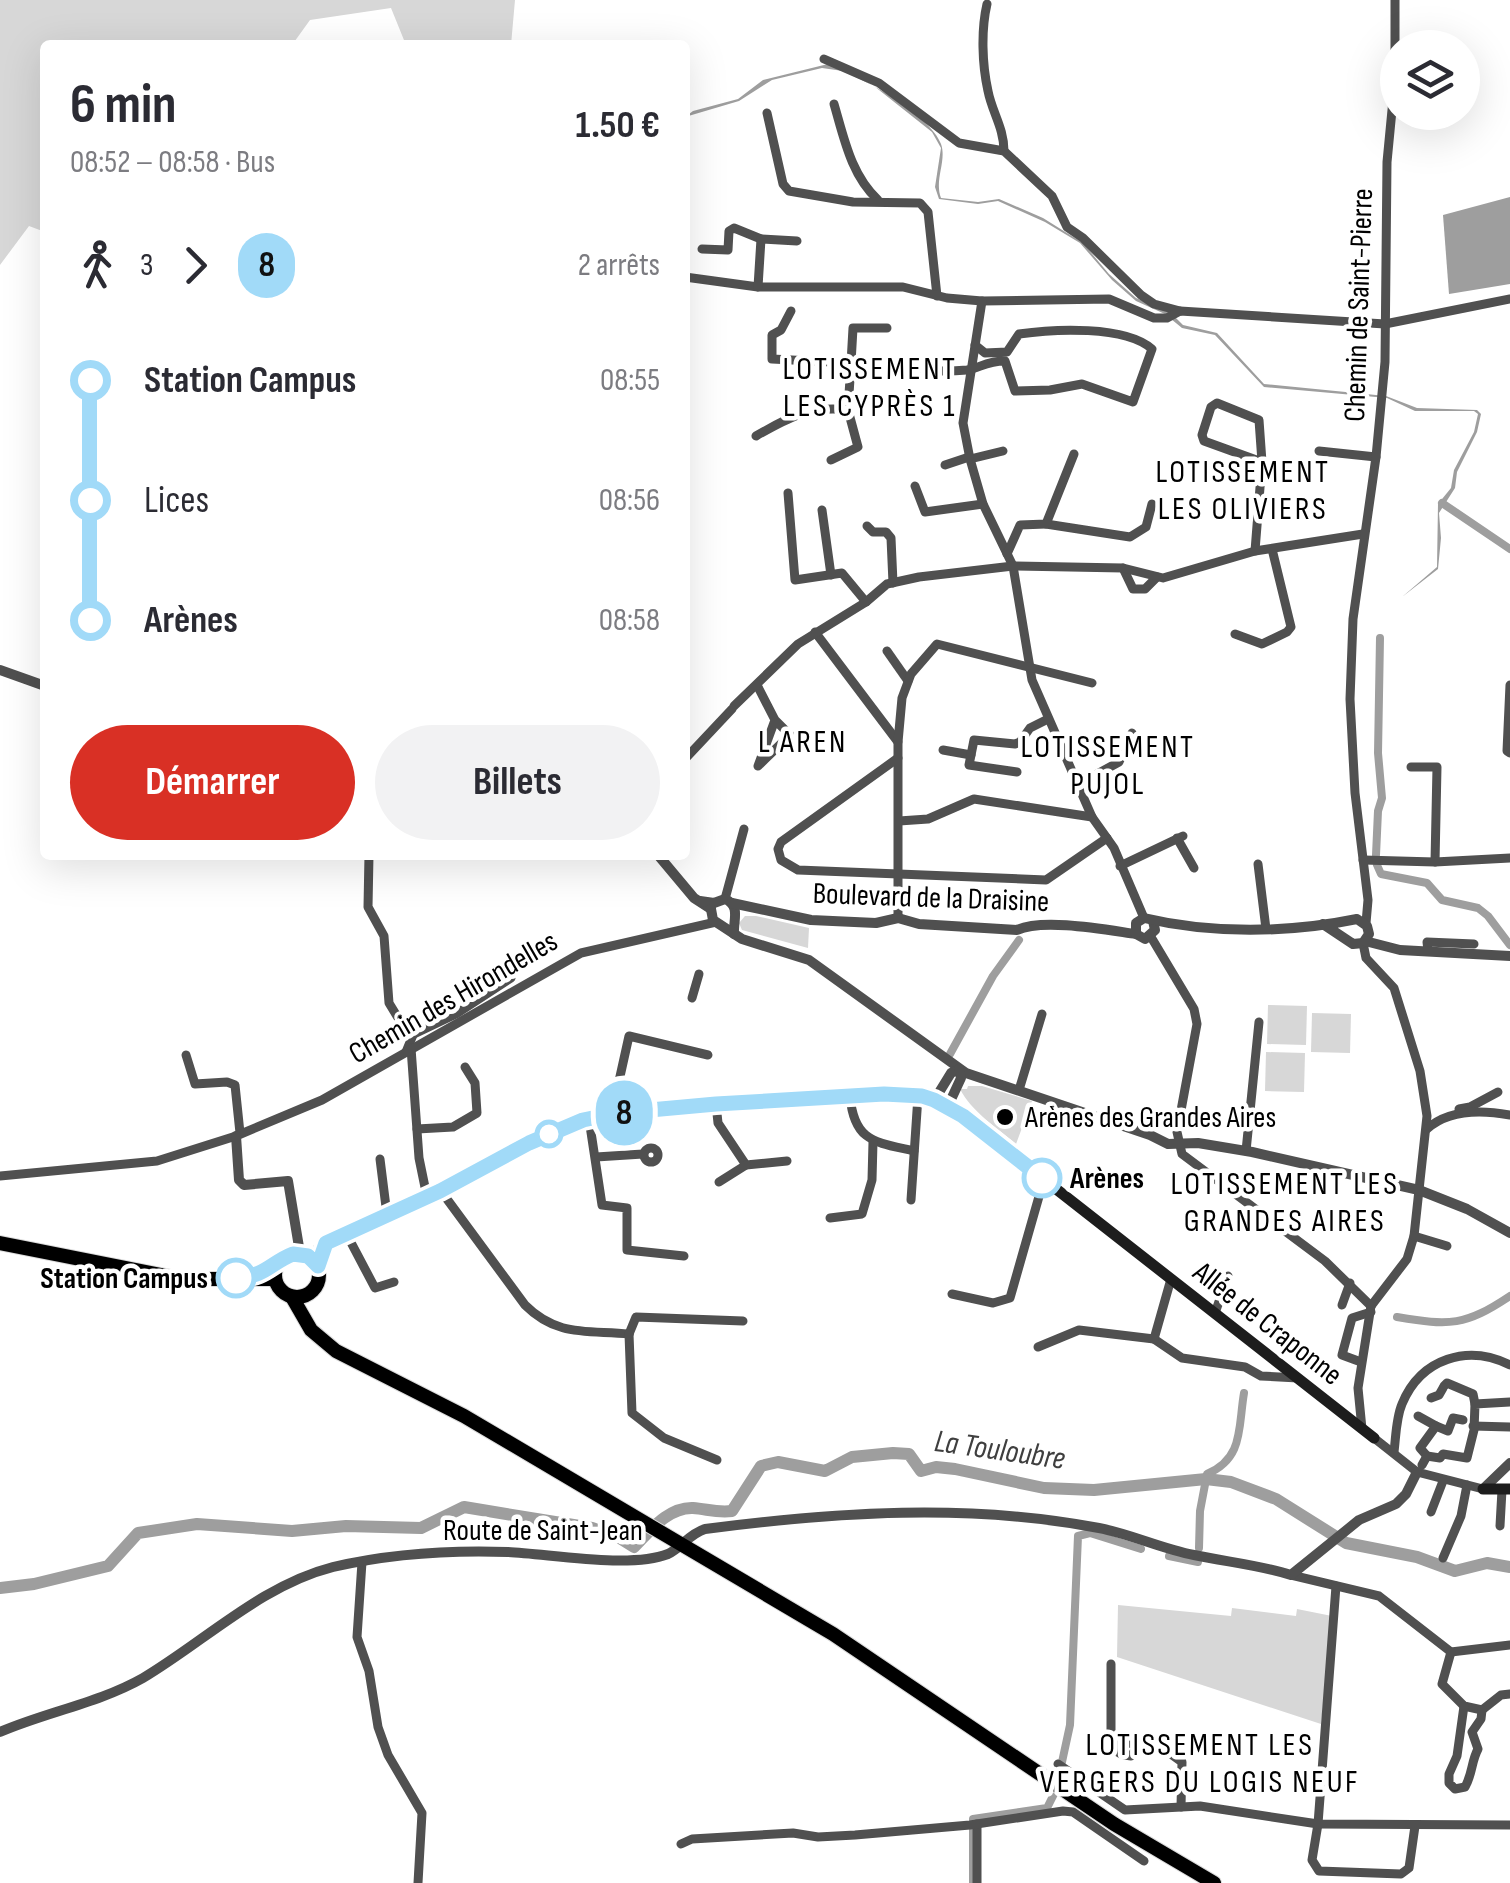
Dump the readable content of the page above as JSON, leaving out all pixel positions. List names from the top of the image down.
{
  "streets": {
    "main road": ["Allée de Craponne"],
    "street": [
      "Chemin de Saint-Pierre",
      "Boulevard de la Draisine",
      "Chemin des Hirondelles",
      "Route de Saint-Jean"
    ]
  },
  "crossings": [
    ["Boulevard de la Draisine", "Chemin des Hirondelles"]
  ],
  "districts": [
    "LOTISSEMENT LES CYPRÈS 1",
    "LOTISSEMENT LES OLIVIERS",
    "L AREN",
    "LOTISSEMENT PUJOL",
    "LOTISSEMENT LES GRANDES AIRES",
    "LOTISSEMENT LES VERGERS DU LOGIS NEUF"
  ],
  "water": ["La Touloubre"],
  "places": ["Arènes des Grandes Aires", "Arènes", "Station Campus"],
  "lines": ["bus line 8"],
  "page": {
    "on_map": "8",
    "heading": ["6 min", "08:52 – 08:58 · Bus", "1.50 €"],
    "legs": ["3", "8", "2 arrêts"],
    "list": [
      {
        "name": "Station Campus",
        "value": "08:55"
      },
      {
        "name": "Lices",
        "value": "08:56"
      },
      {
        "name": "Arènes",
        "value": "08:58"
      }
    ],
    "buttons": ["Démarrer", "Billets"]
  }
}
